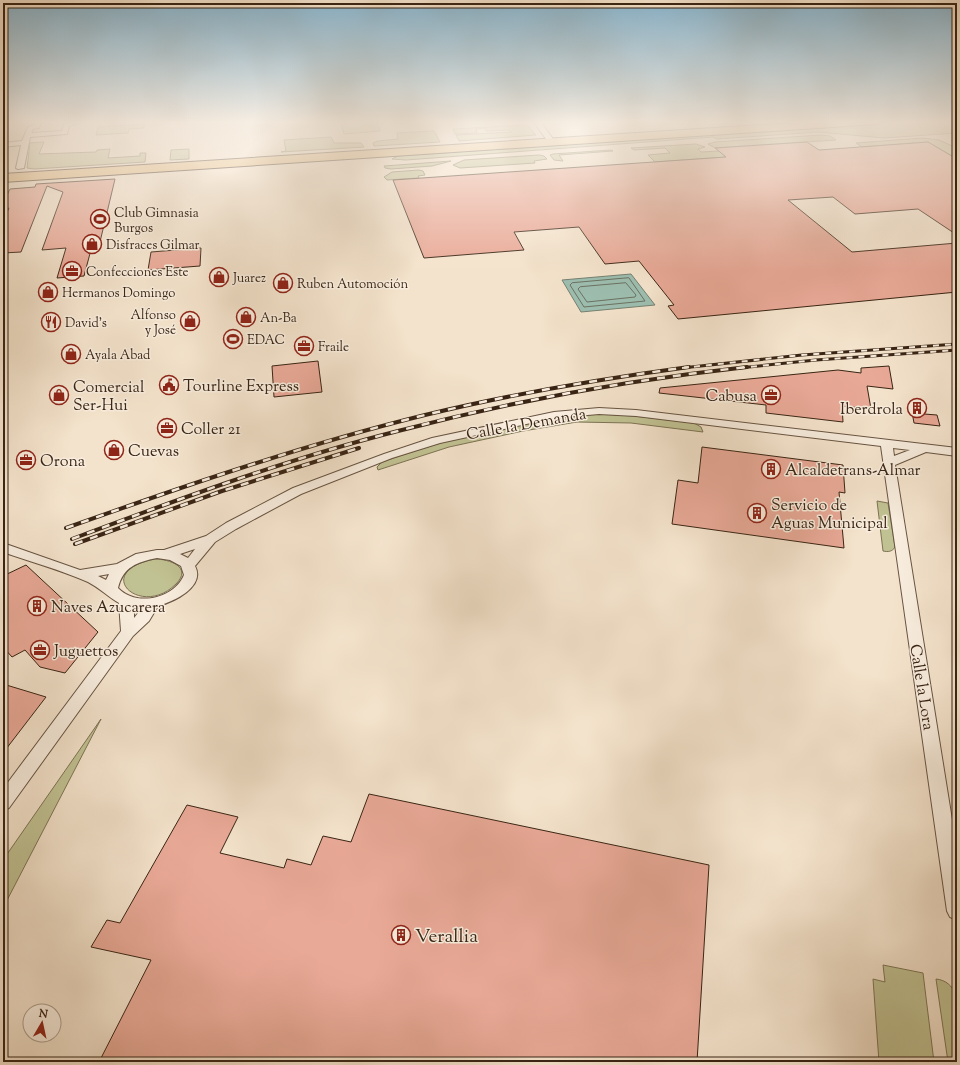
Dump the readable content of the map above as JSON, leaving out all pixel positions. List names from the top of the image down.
{
  "streets": {
    "street": ["Calle la Demanda", "Calle la Lora"]
  },
  "crossings": [
    ["Calle la Demanda", "Calle la Lora"]
  ],
  "places": {
    "sports": ["Club Gimnasia Burgos", "EDAC"],
    "shop": [
      "Disfraces Gilmar",
      "Juarez",
      "Ruben Automoción",
      "Hermanos Domingo",
      "An-Ba",
      "Alfonso y José",
      "Ayala Abad",
      "Comercial Ser-Hui",
      "Cuevas"
    ],
    "office": [
      "Confecciones Este",
      "Fraile",
      "Cabusa",
      "Coller 21",
      "Orona",
      "Juguettos"
    ],
    "restaurant": ["David's"],
    "public building": ["Tourline Express"],
    "building": [
      "Iberdrola",
      "Alcaldetrans-Almar",
      "Servicio de Aguas Municipal",
      "Naves Azucarera",
      "Verallia"
    ]
  },
  "north": "top"
}
